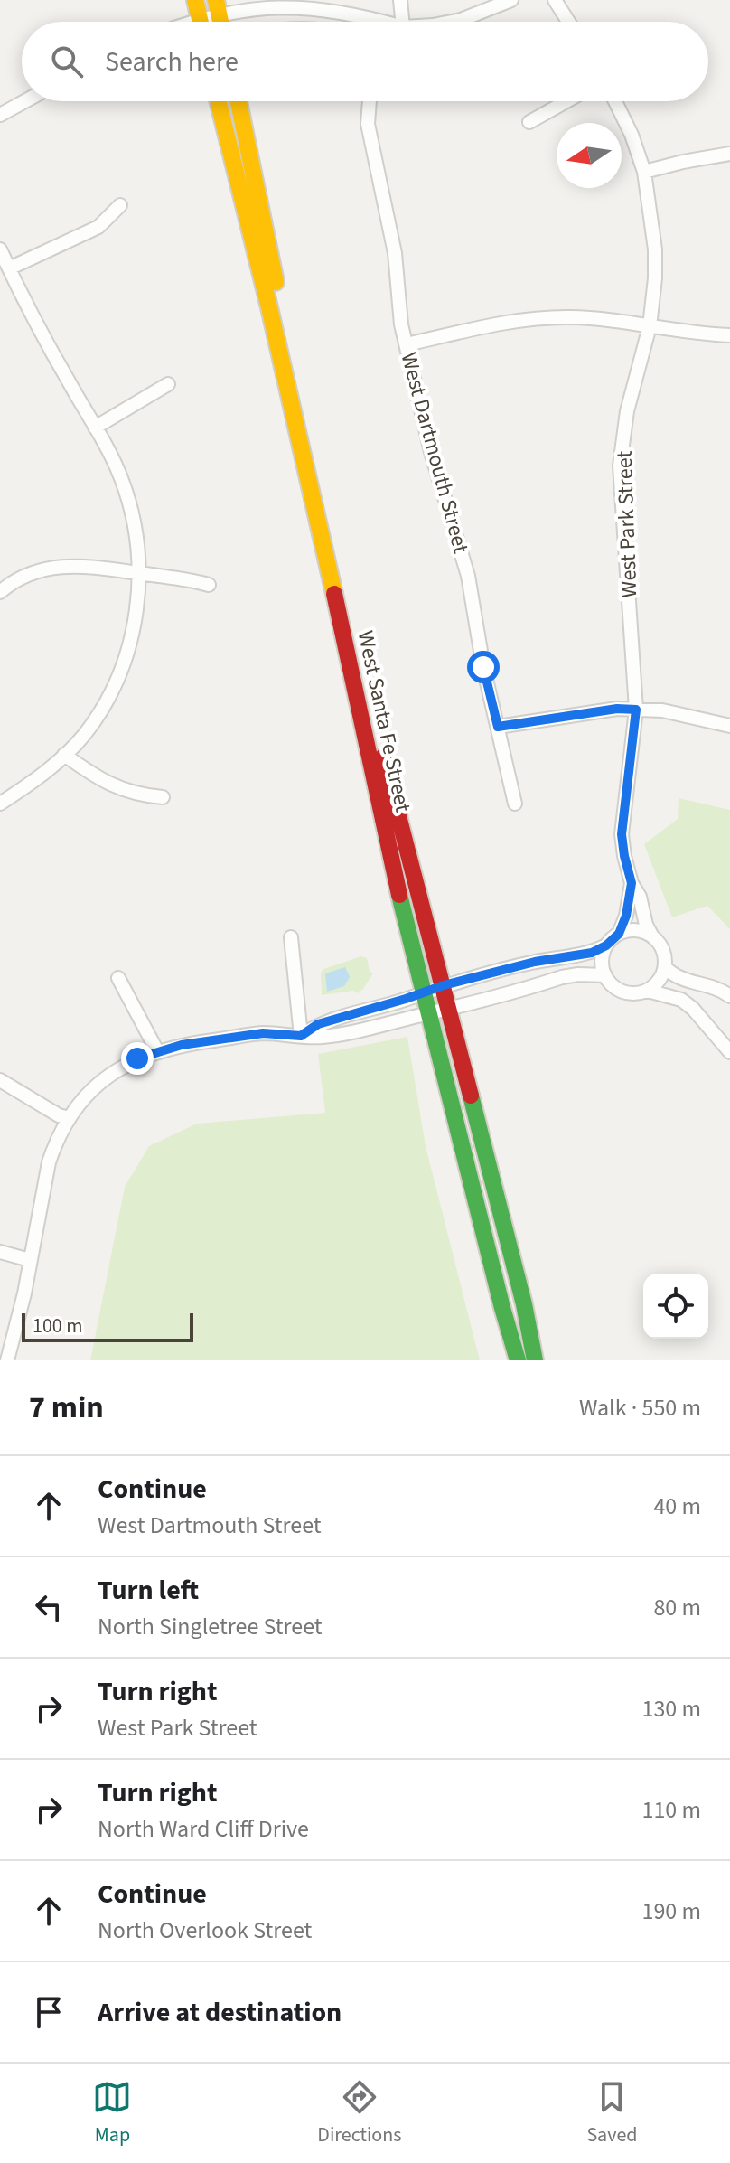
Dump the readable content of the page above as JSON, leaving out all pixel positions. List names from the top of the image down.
{
  "streets": {
    "street": ["West Dartmouth Street", "West Park Street", "West Santa Fe Street"]
  },
  "scale_bar": "100 m",
  "north": "left",
  "page": {
    "search": "Search here",
    "scale": "100 m",
    "heading": ["7 min", "Walk · 550 m"],
    "list": [
      ["Continue", "West Dartmouth Street", "40 m"],
      ["Turn left", "North Singletree Street", "80 m"],
      ["Turn right", "West Park Street", "130 m"],
      ["Turn right", "North Ward Cliff Drive", "110 m"],
      ["Continue", "North Overlook Street", "190 m"],
      "Arrive at destination"
    ],
    "nav": ["Map", "Directions", "Saved"]
  }
}
